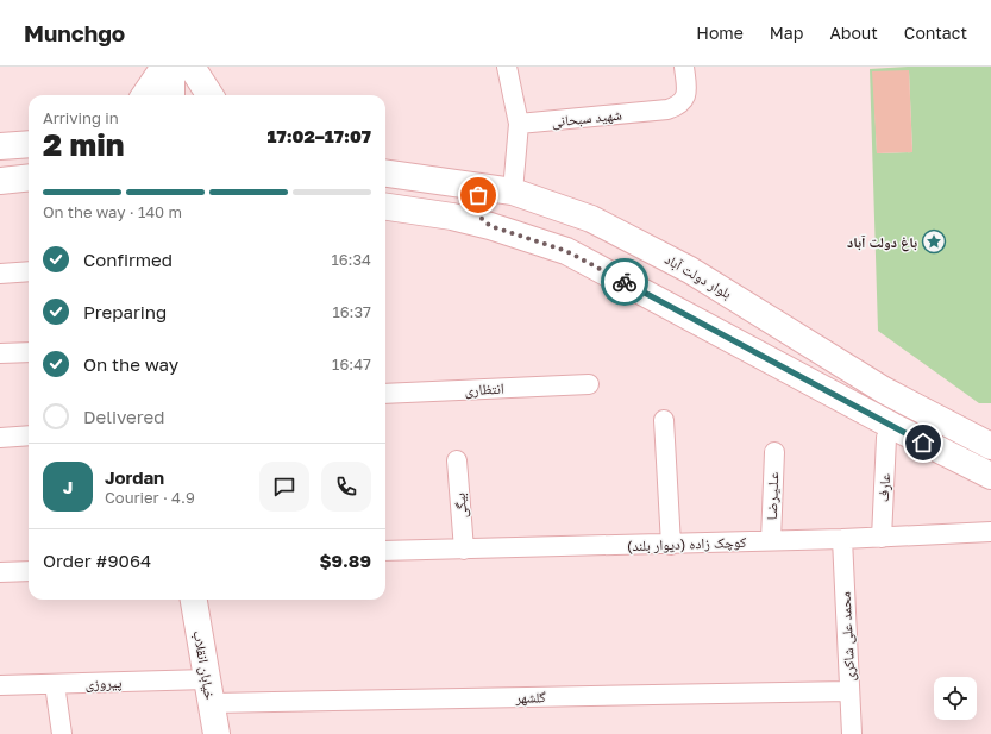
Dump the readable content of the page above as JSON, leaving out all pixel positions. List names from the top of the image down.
{
  "streets": {
    "main road": ["بلوار دولت آباد", "خیابان انقلاب"],
    "street": [
      "شهید سبحانی",
      "انتظاری",
      "عارف",
      "عـلـیـرضـا",
      "بیگی",
      "کوچک زاده (دیوار بلند)",
      "محمد علی شاکری",
      "پیروزی",
      "گلشهر"
    ]
  },
  "crossings": [
    ["عارف", "کوچک زاده (دیوار بلند)"],
    ["عـلـیـرضـا", "کوچک زاده (دیوار بلند)"],
    ["بیگی", "کوچک زاده (دیوار بلند)"],
    ["کوچک زاده (دیوار بلند)", "محمد علی شاکری"],
    ["محمد علی شاکری", "گلشهر"],
    ["خیابان انقلاب", "پیروزی"],
    ["خیابان انقلاب", "گلشهر"],
    ["پیروزی", "گلشهر"]
  ],
  "places": {
    "place": ["باغ دولت آباد"]
  },
  "page": {
    "header": "Munchgo",
    "nav": [
      "Home",
      "Map",
      "About",
      "Contact"
    ],
    "heading": ["2 min", "Arriving in", "17:02–17:07"],
    "panel": [
      "Jordan",
      "Courier · 4.9",
      "Order #9064",
      "$9.89"
    ],
    "bar": "On the way · 140 m",
    "list": [
      ["Confirmed", "16:34"],
      ["Preparing", "16:37"],
      ["On the way", "16:47"],
      "Delivered"
    ],
    "round": "J"
  }
}
